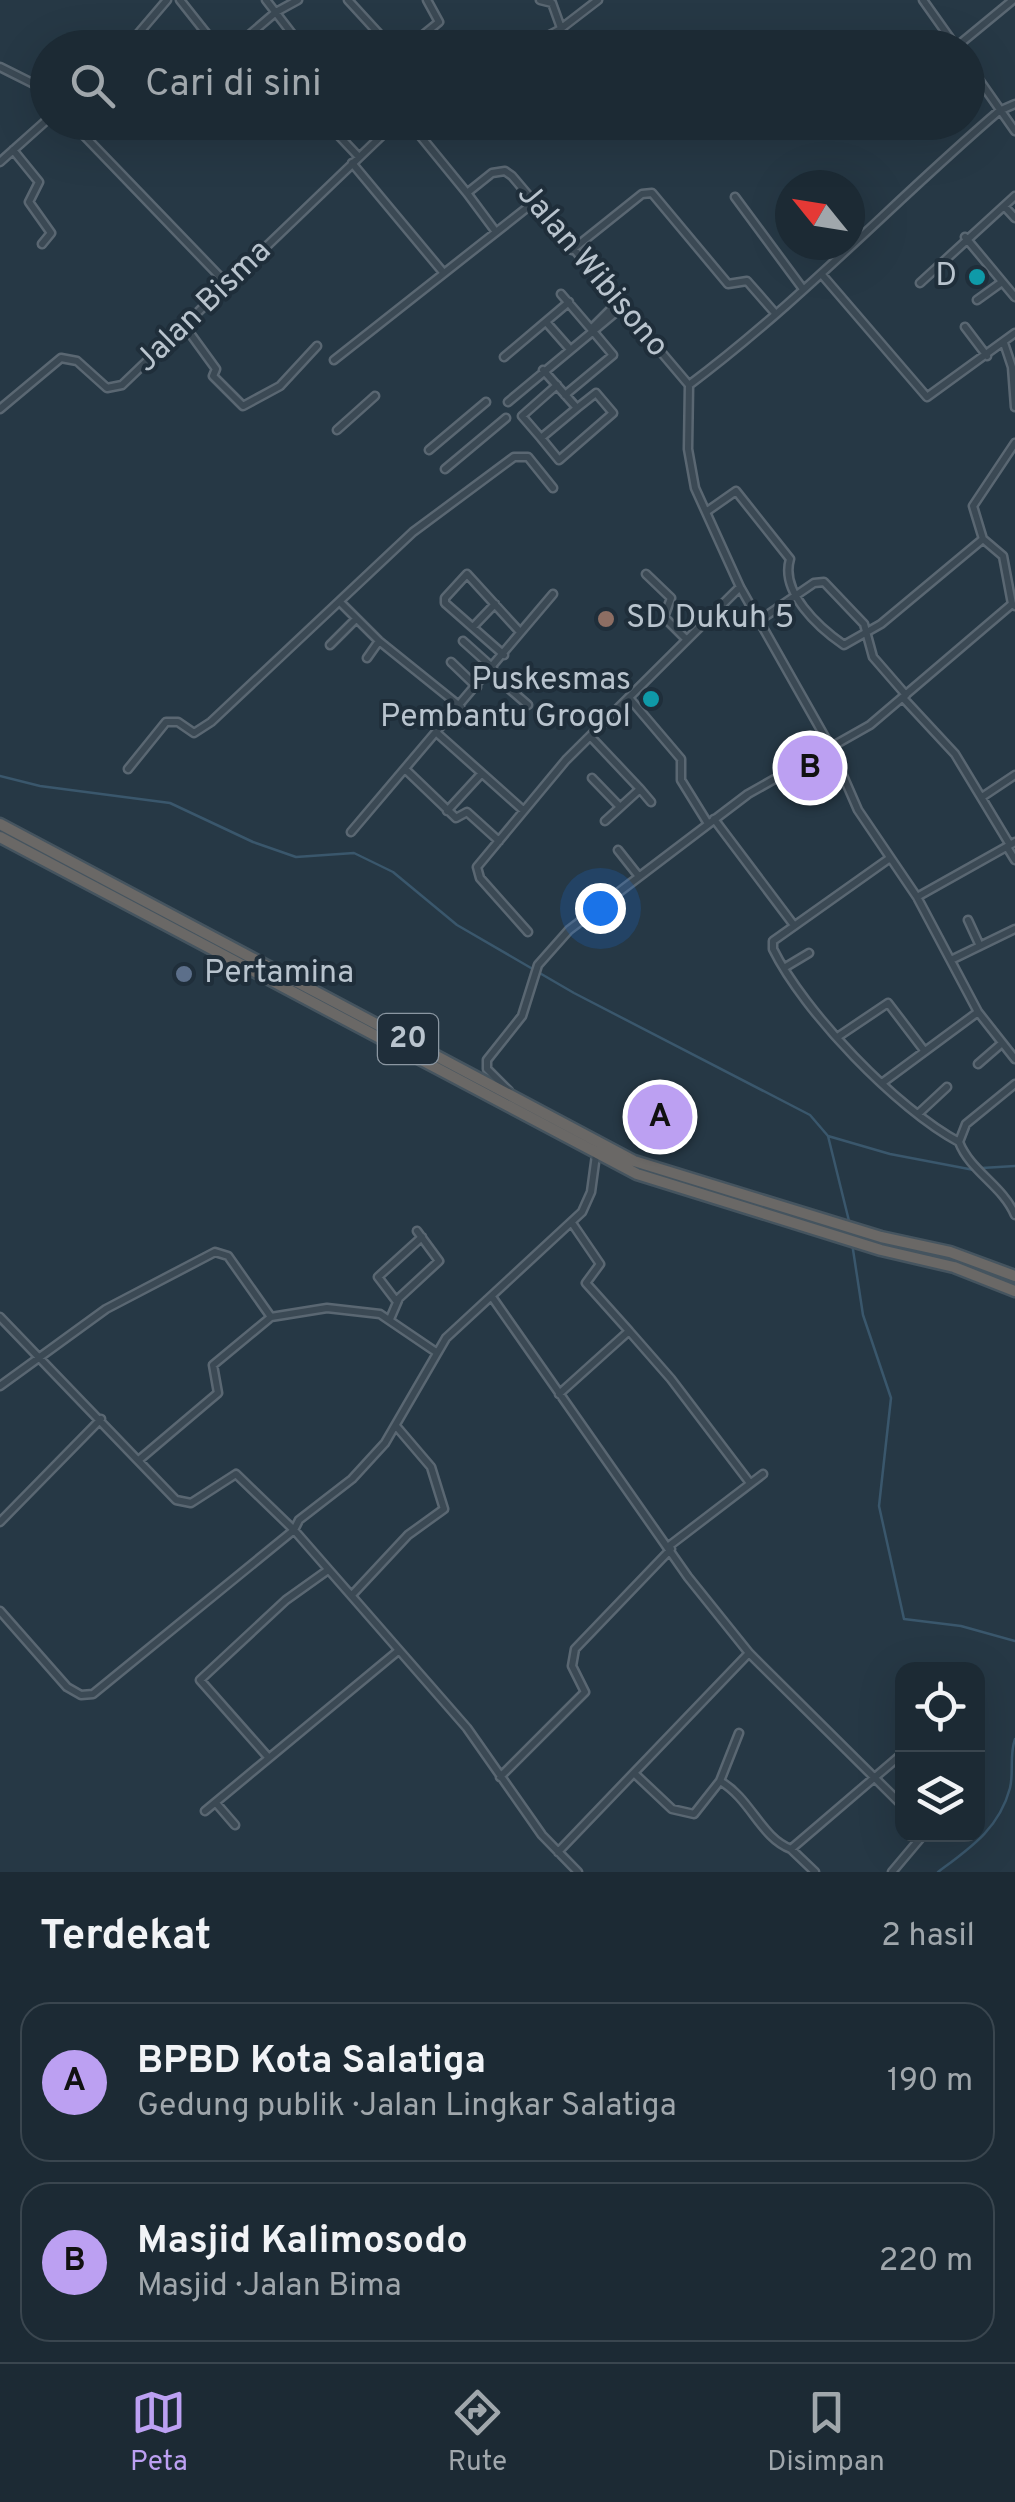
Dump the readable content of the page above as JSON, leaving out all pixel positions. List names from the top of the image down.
{
  "streets": {
    "highway": ["20"],
    "street": ["Jalan Wibisono", "Jalan Bisma"]
  },
  "places": [
    "D",
    "SD Dukuh 5",
    "Puskesmas Pembantu Grogol",
    "Pertamina"
  ],
  "north": "top left",
  "page": {
    "search": "Cari di sini",
    "pins": ["B", "A"],
    "heading": ["Terdekat", "2 hasil"],
    "list": [
      {
        "mark": "A",
        "name": "BPBD Kota Salatiga",
        "note": "Gedung publik · Jalan Lingkar Salatiga",
        "value": "190 m"
      },
      {
        "mark": "B",
        "name": "Masjid Kalimosodo",
        "note": "Masjid · Jalan Bima",
        "value": "220 m"
      }
    ],
    "nav": ["Peta", "Rute", "Disimpan"]
  }
}
